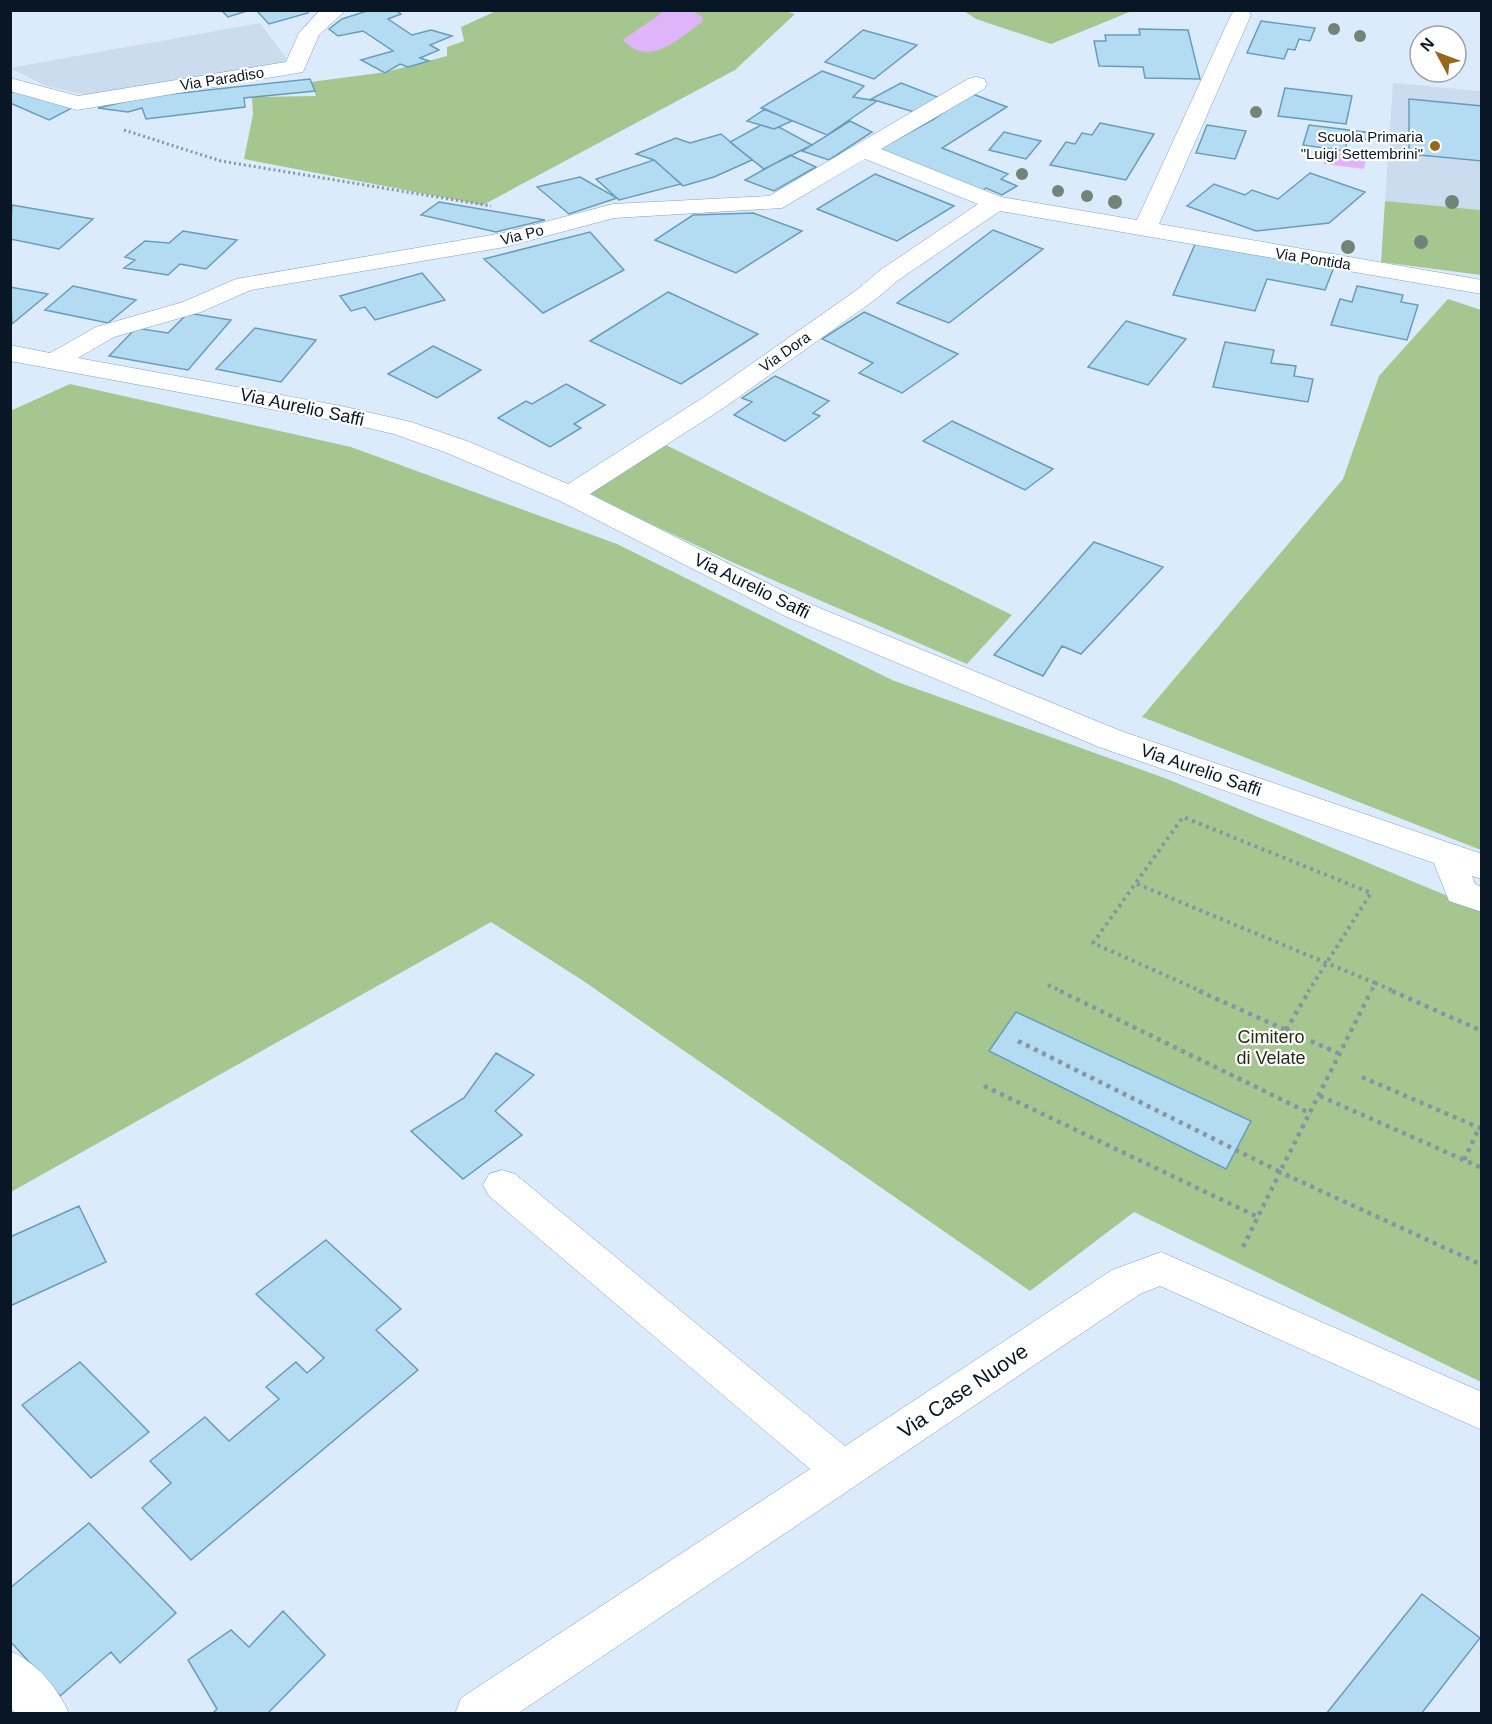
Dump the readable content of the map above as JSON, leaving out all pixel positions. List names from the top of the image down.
{
  "streets": {
    "street": [
      "Via Paradiso",
      "Via Po",
      "Via Pontida",
      "Via Dora",
      "Via Aurelio Saffi",
      "Via Case Nuove"
    ]
  },
  "crossings": [
    ["Via Po", "Via Pontida"],
    ["Via Po", "Via Aurelio Saffi"],
    ["Via Pontida", "Via Dora"],
    ["Via Dora", "Via Aurelio Saffi"]
  ],
  "parks": ["Cimitero di Velate"],
  "places": ["Scuola Primaria \"Luigi Settembrini\""],
  "north": "top left"
}
